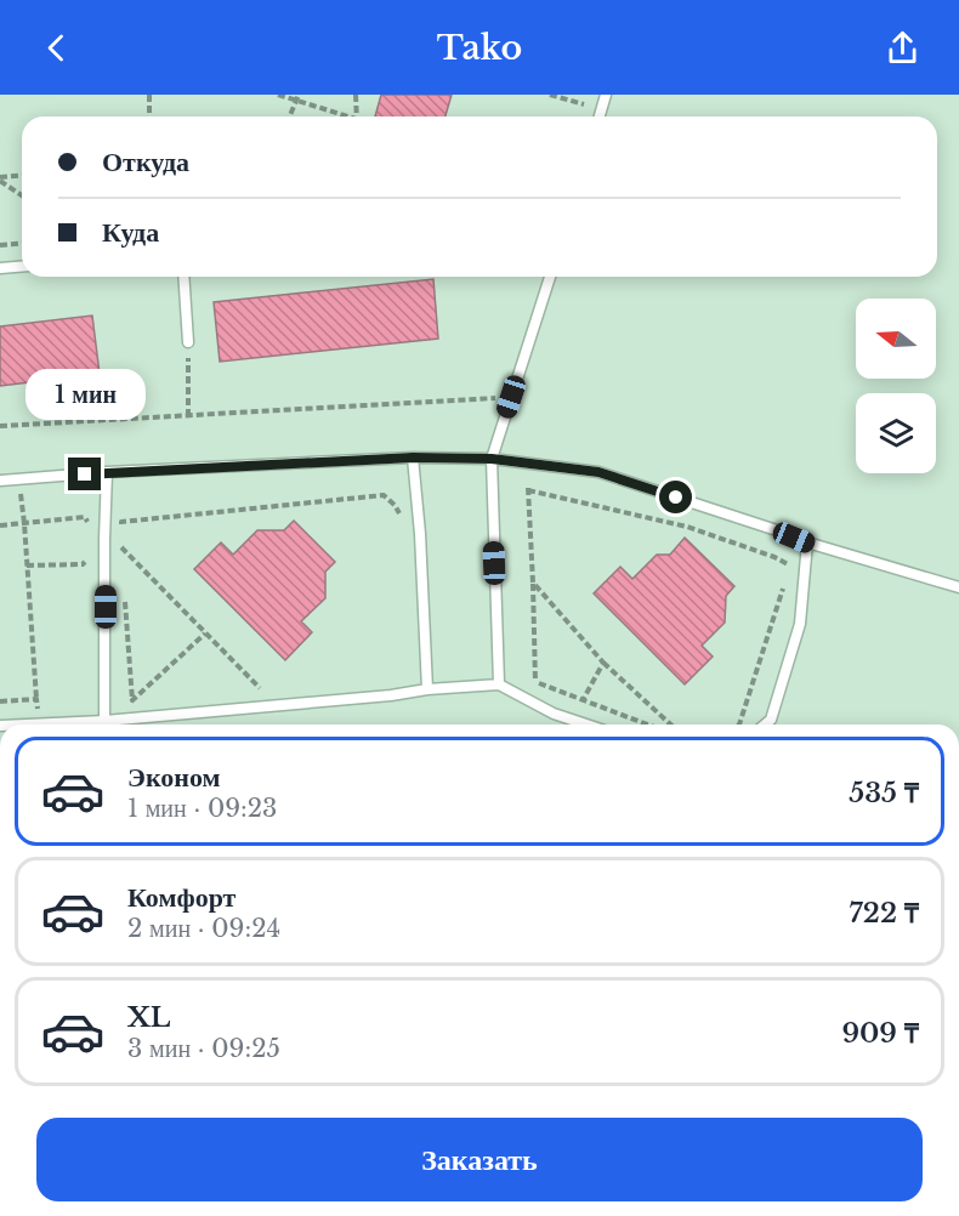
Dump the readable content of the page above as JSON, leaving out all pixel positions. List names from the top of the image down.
{
  "north": "left",
  "page": {
    "header": "Tako",
    "banner": ["Откуда", "Куда"],
    "bubble": "1 мин",
    "list": [
      {
        "name": "Эконом",
        "note": "1 мин · 09:23",
        "value": "535 ₸"
      },
      {
        "name": "Комфорт",
        "note": "2 мин · 09:24",
        "value": "722 ₸"
      },
      {
        "name": "XL",
        "note": "3 мин · 09:25",
        "value": "909 ₸"
      }
    ],
    "buttons": "Заказать"
  }
}
